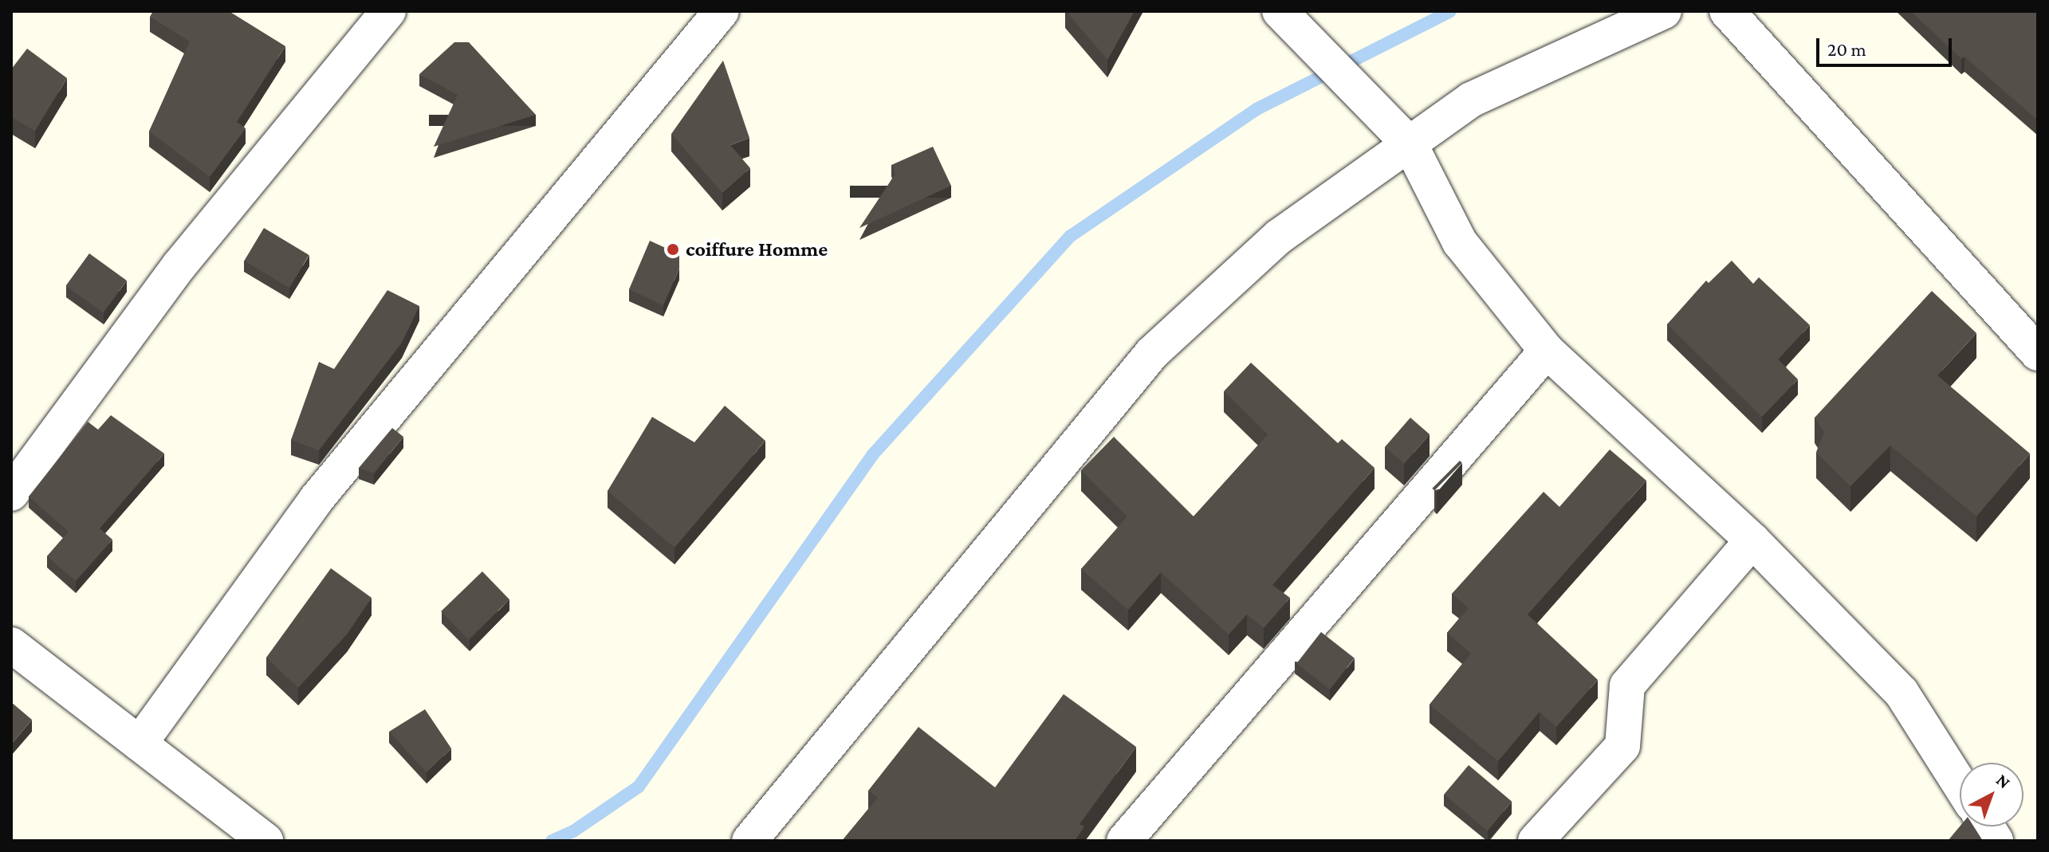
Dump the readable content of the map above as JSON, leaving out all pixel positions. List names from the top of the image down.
{
  "places": ["coiffure Homme"],
  "scale_bar": "20 m",
  "north": "top right"
}
